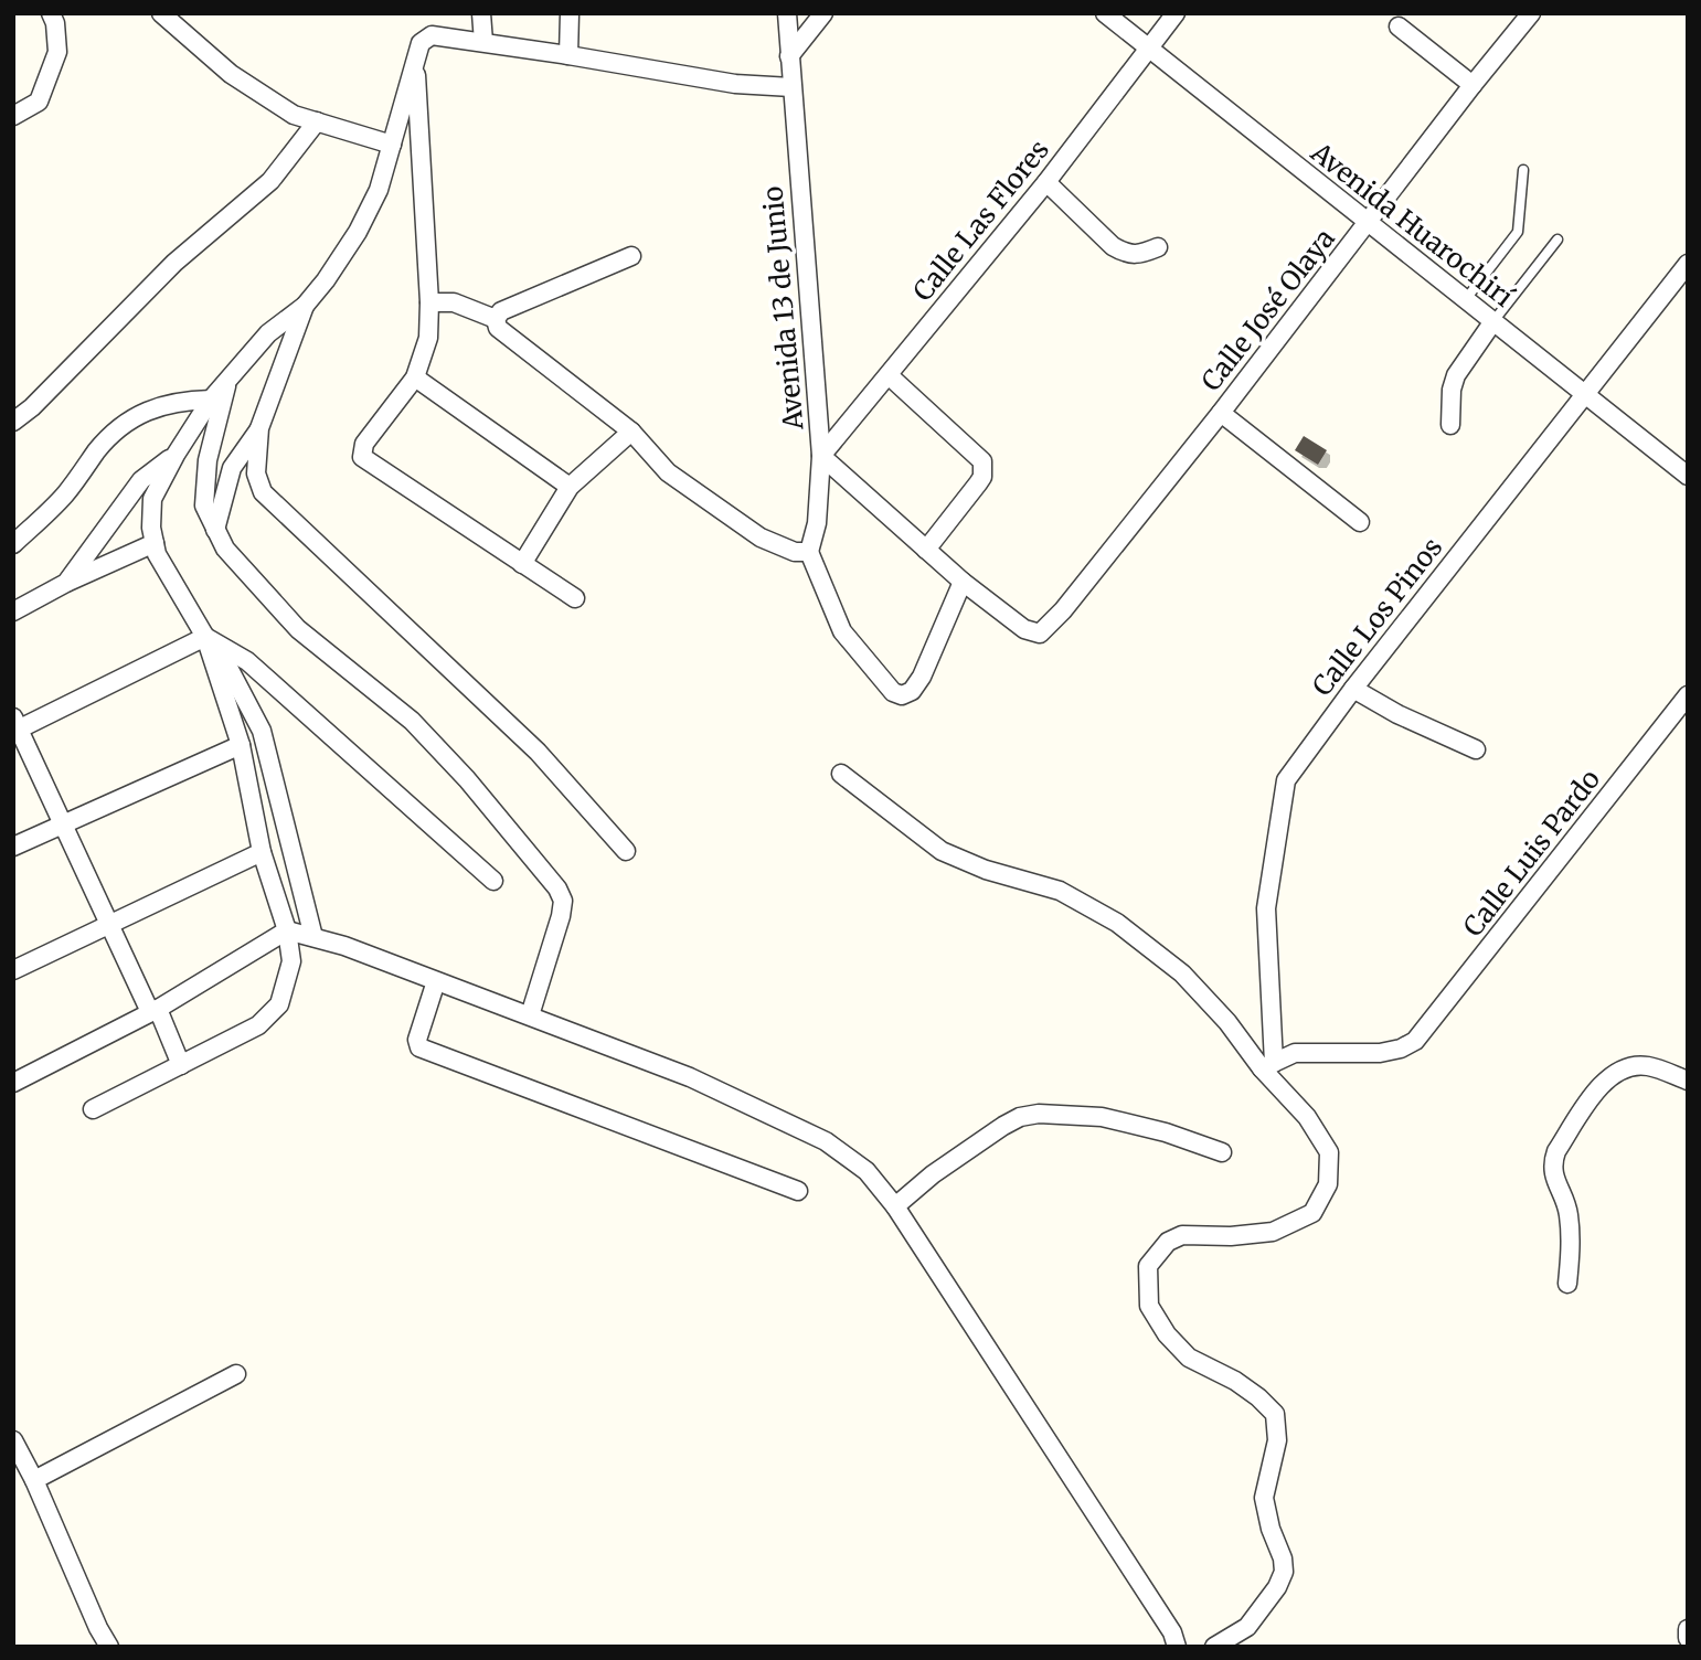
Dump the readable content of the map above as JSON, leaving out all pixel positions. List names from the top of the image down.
{
  "streets": {
    "street": [
      "Calle Las Flores",
      "Avenida Huarochirí",
      "Avenida 13 de Junio",
      "Calle José Olaya",
      "Calle Los Pinos",
      "Calle Luis Pardo"
    ]
  },
  "crossings": [
    ["Calle Las Flores", "Avenida Huarochirí"],
    ["Calle Las Flores", "Avenida 13 de Junio"],
    ["Avenida Huarochirí", "Calle José Olaya"],
    ["Avenida Huarochirí", "Calle Los Pinos"],
    ["Avenida 13 de Junio", "Calle José Olaya"],
    ["Calle Los Pinos", "Calle Luis Pardo"]
  ]
}
